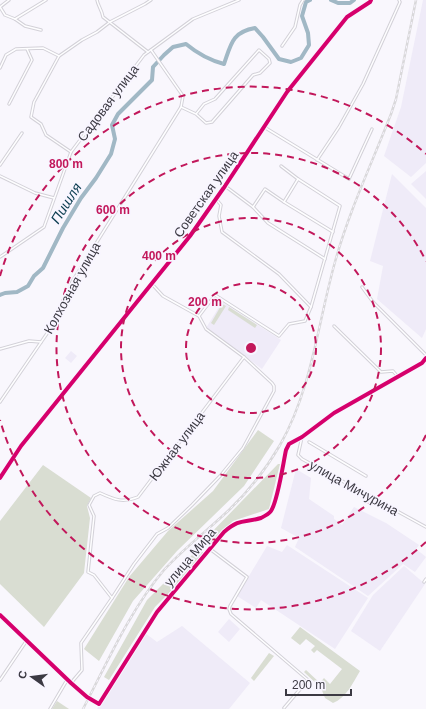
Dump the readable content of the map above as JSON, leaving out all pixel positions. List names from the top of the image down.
{
  "streets": {
    "street": [
      "Садовая улица",
      "Советская улица",
      "Колхозная улица",
      "Южная улица",
      "улица Мичурина",
      "улица Мира"
    ]
  },
  "crossings": [
    ["улица Мичурина", "улица Мира"]
  ],
  "water": ["Пишля"],
  "scale_bar": "200 m",
  "north": "left",
  "rings": [
    "800 m",
    "600 m",
    "400 m",
    "200 m"
  ]
}
